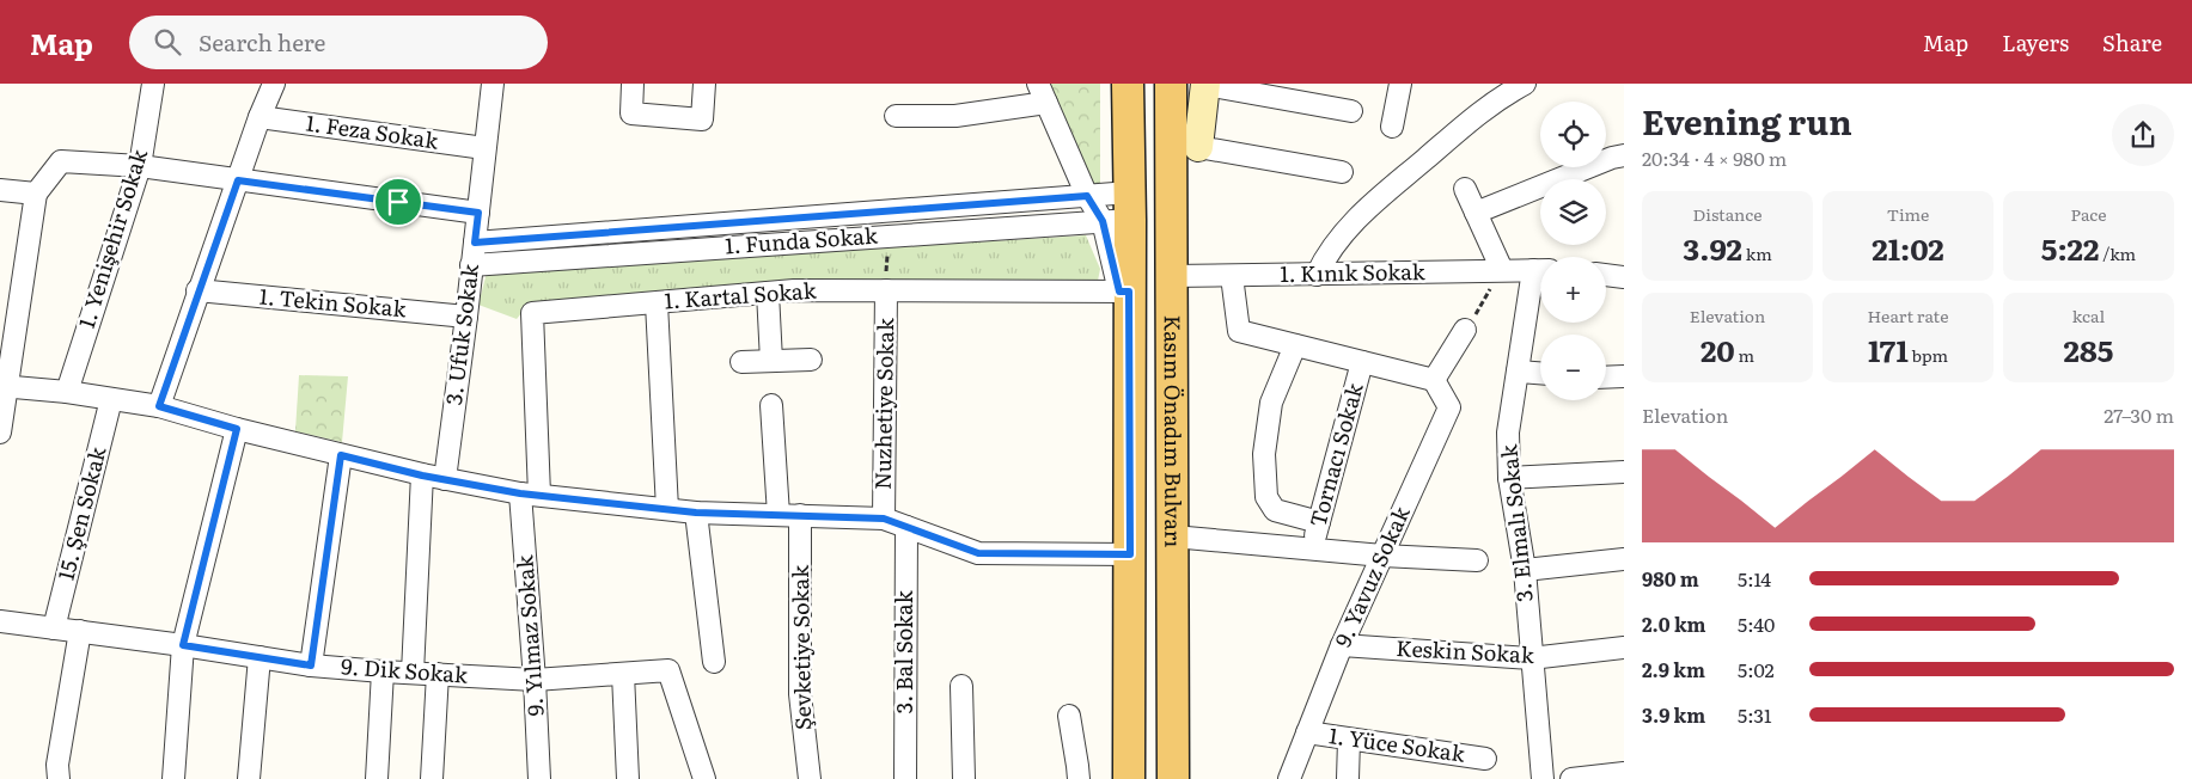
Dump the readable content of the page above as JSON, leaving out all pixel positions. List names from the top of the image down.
{
  "streets": {
    "main road": ["Kasım Önadım Bulvarı"],
    "street": [
      "1. Feza Sokak",
      "1. Yenişehir Sokak",
      "1. Funda Sokak",
      "1. Kınık Sokak",
      "1. Kartal Sokak",
      "1. Tekin Sokak",
      "3. Ufuk Sokak",
      "Nuzhetiye Sokak",
      "Tornacı Sokak",
      "15. Şen Sokak",
      "3. Elmalı Sokak",
      "9. Yavuz Sokak",
      "9. Yılmaz Sokak",
      "Şevketiye Sokak",
      "3. Bal Sokak",
      "Keskin Sokak",
      "9. Dik Sokak",
      "1. Yüce Sokak"
    ]
  },
  "crossings": [
    ["1. Feza Sokak", "3. Ufuk Sokak"],
    ["1. Funda Sokak", "3. Ufuk Sokak"],
    ["1. Funda Sokak", "Kasım Önadım Bulvarı"],
    ["1. Kınık Sokak", "Kasım Önadım Bulvarı"],
    ["1. Kartal Sokak", "Nuzhetiye Sokak"],
    ["1. Kartal Sokak", "Kasım Önadım Bulvarı"],
    ["1. Kartal Sokak", "9. Yılmaz Sokak"],
    ["1. Tekin Sokak", "3. Ufuk Sokak"],
    ["15. Şen Sokak", "9. Dik Sokak"],
    ["3. Elmalı Sokak", "Keskin Sokak"],
    ["9. Yavuz Sokak", "Keskin Sokak"],
    ["9. Yavuz Sokak", "1. Yüce Sokak"],
    ["9. Yılmaz Sokak", "9. Dik Sokak"]
  ],
  "page": {
    "header": "Map",
    "search": "Search here",
    "nav": ["Map", "Layers", "Share"],
    "heading": ["Evening run", "20:34 · 4 × 980 m"],
    "map_buttons": ["+", "−"],
    "stats": [
      ["Distance", "3.92 km"],
      ["Time", "21:02"],
      ["Pace", "5:22 /km"],
      ["Elevation", "20 m"],
      ["Heart rate", "171 bpm"],
      ["kcal", "285"]
    ],
    "chart": ["Elevation", "27–30 m"],
    "list": [
      {
        "name": "980 m",
        "note": "5:14"
      },
      {
        "name": "2.0 km",
        "note": "5:40"
      },
      {
        "name": "2.9 km",
        "note": "5:02"
      },
      {
        "name": "3.9 km",
        "note": "5:31"
      }
    ]
  }
}
